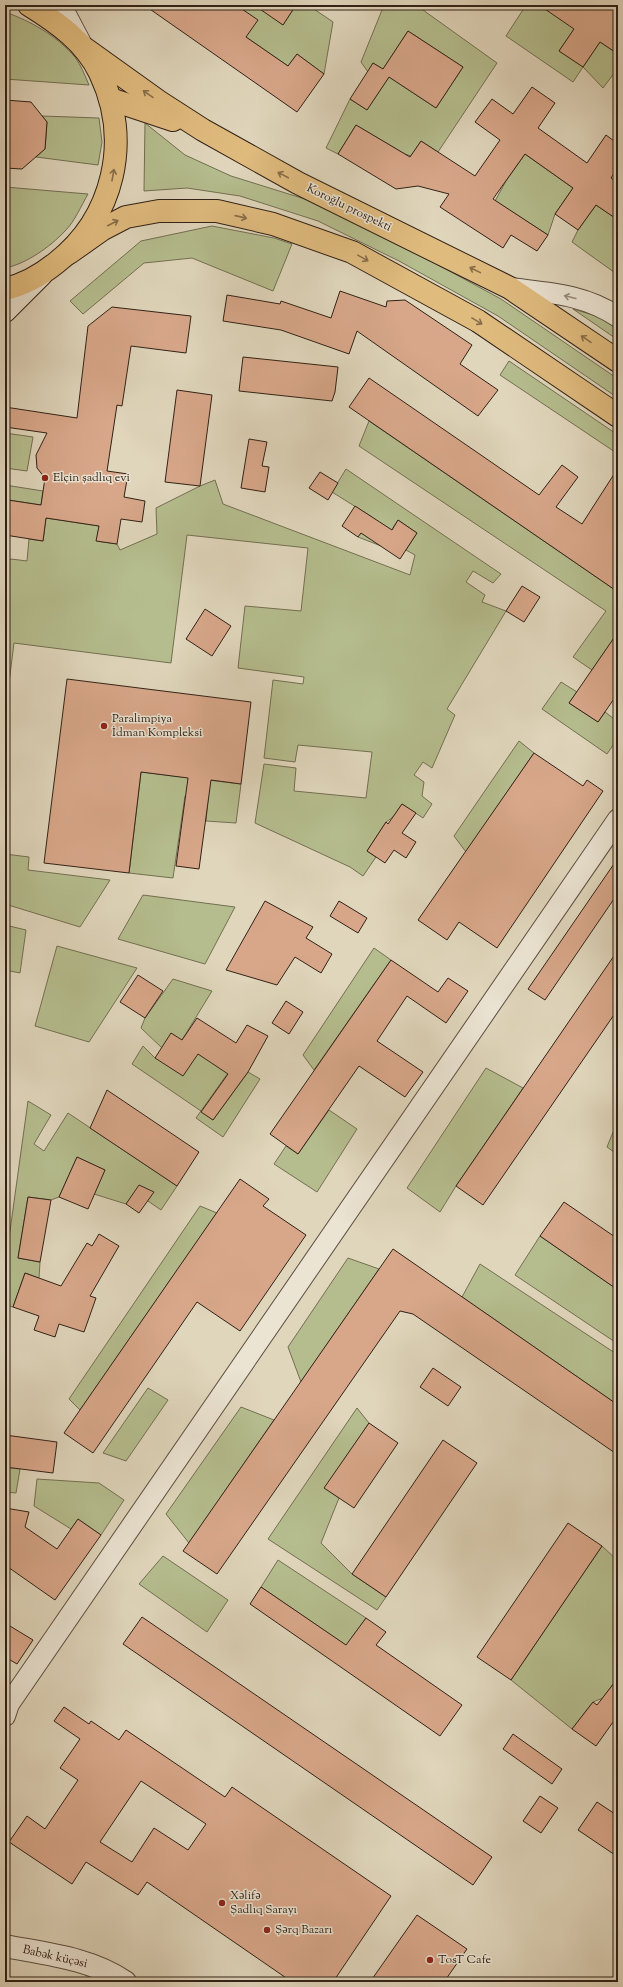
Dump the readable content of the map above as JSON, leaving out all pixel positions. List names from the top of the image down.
{
  "streets": {
    "main road": ["Koroğlu prospekti"],
    "street": ["Babək küçəsi"]
  },
  "places": [
    "Elçin şadlıq evi",
    "Paralimpiya İdman Kompleksi",
    "Xəlifə Şadlıq Sarayı",
    "Şərq Bazarı",
    "TosT Cafe"
  ]
}
